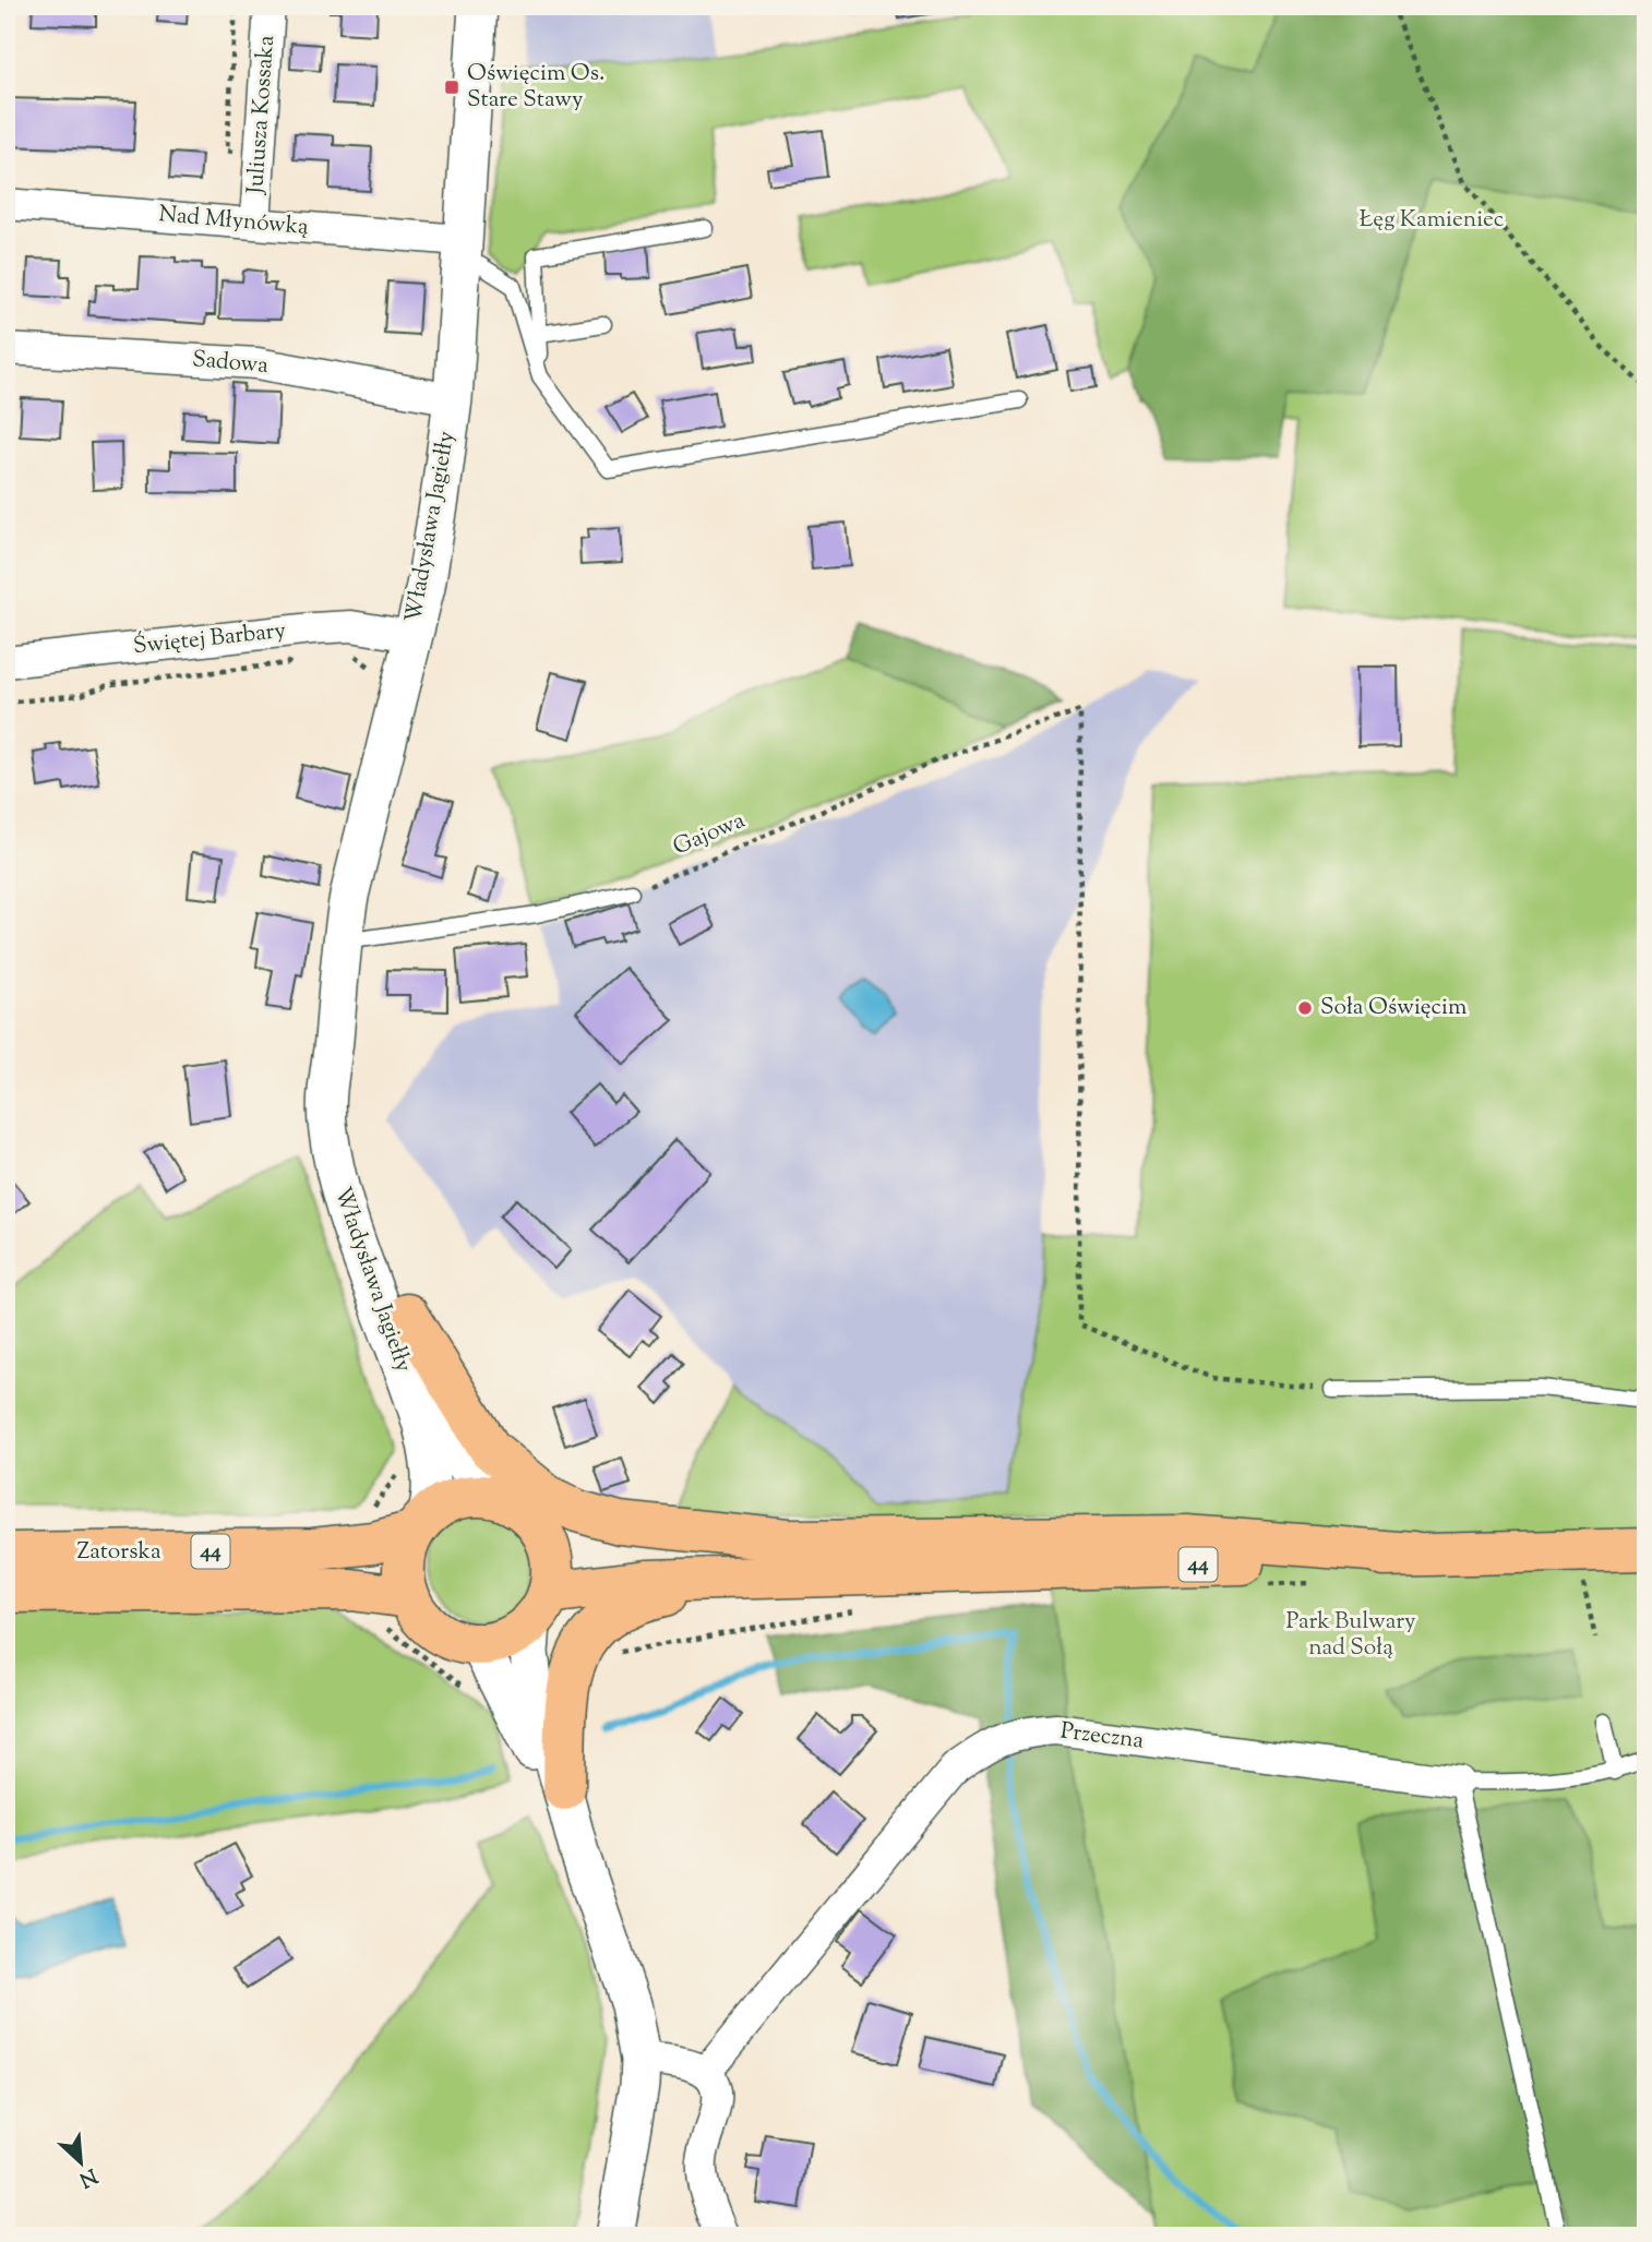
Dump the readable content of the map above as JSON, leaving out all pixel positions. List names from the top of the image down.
{
  "streets": {
    "main road": ["44", "Zatorska"],
    "street": [
      "Juliusza Kossaka",
      "Nad Młynówką",
      "Sadowa",
      "Władysława Jagiełły",
      "Świętej Barbary",
      "Przeczna"
    ],
    "path": ["Gajowa"]
  },
  "crossings": [
    ["Juliusza Kossaka", "Nad Młynówką"],
    ["Nad Młynówką", "Władysława Jagiełły"],
    ["Sadowa", "Władysława Jagiełły"],
    ["Władysława Jagiełły", "Świętej Barbary"],
    ["Władysława Jagiełły", "44"],
    ["Władysława Jagiełły", "Zatorska"],
    ["44", "Zatorska"]
  ],
  "parks": ["Łęg Kamieniec", "Park Bulwary nad Sołą"],
  "places": {
    "transit": ["Oświęcim Os. Stare Stawy"],
    "other": ["Soła Oświęcim"]
  },
  "north": "bottom right"
}
